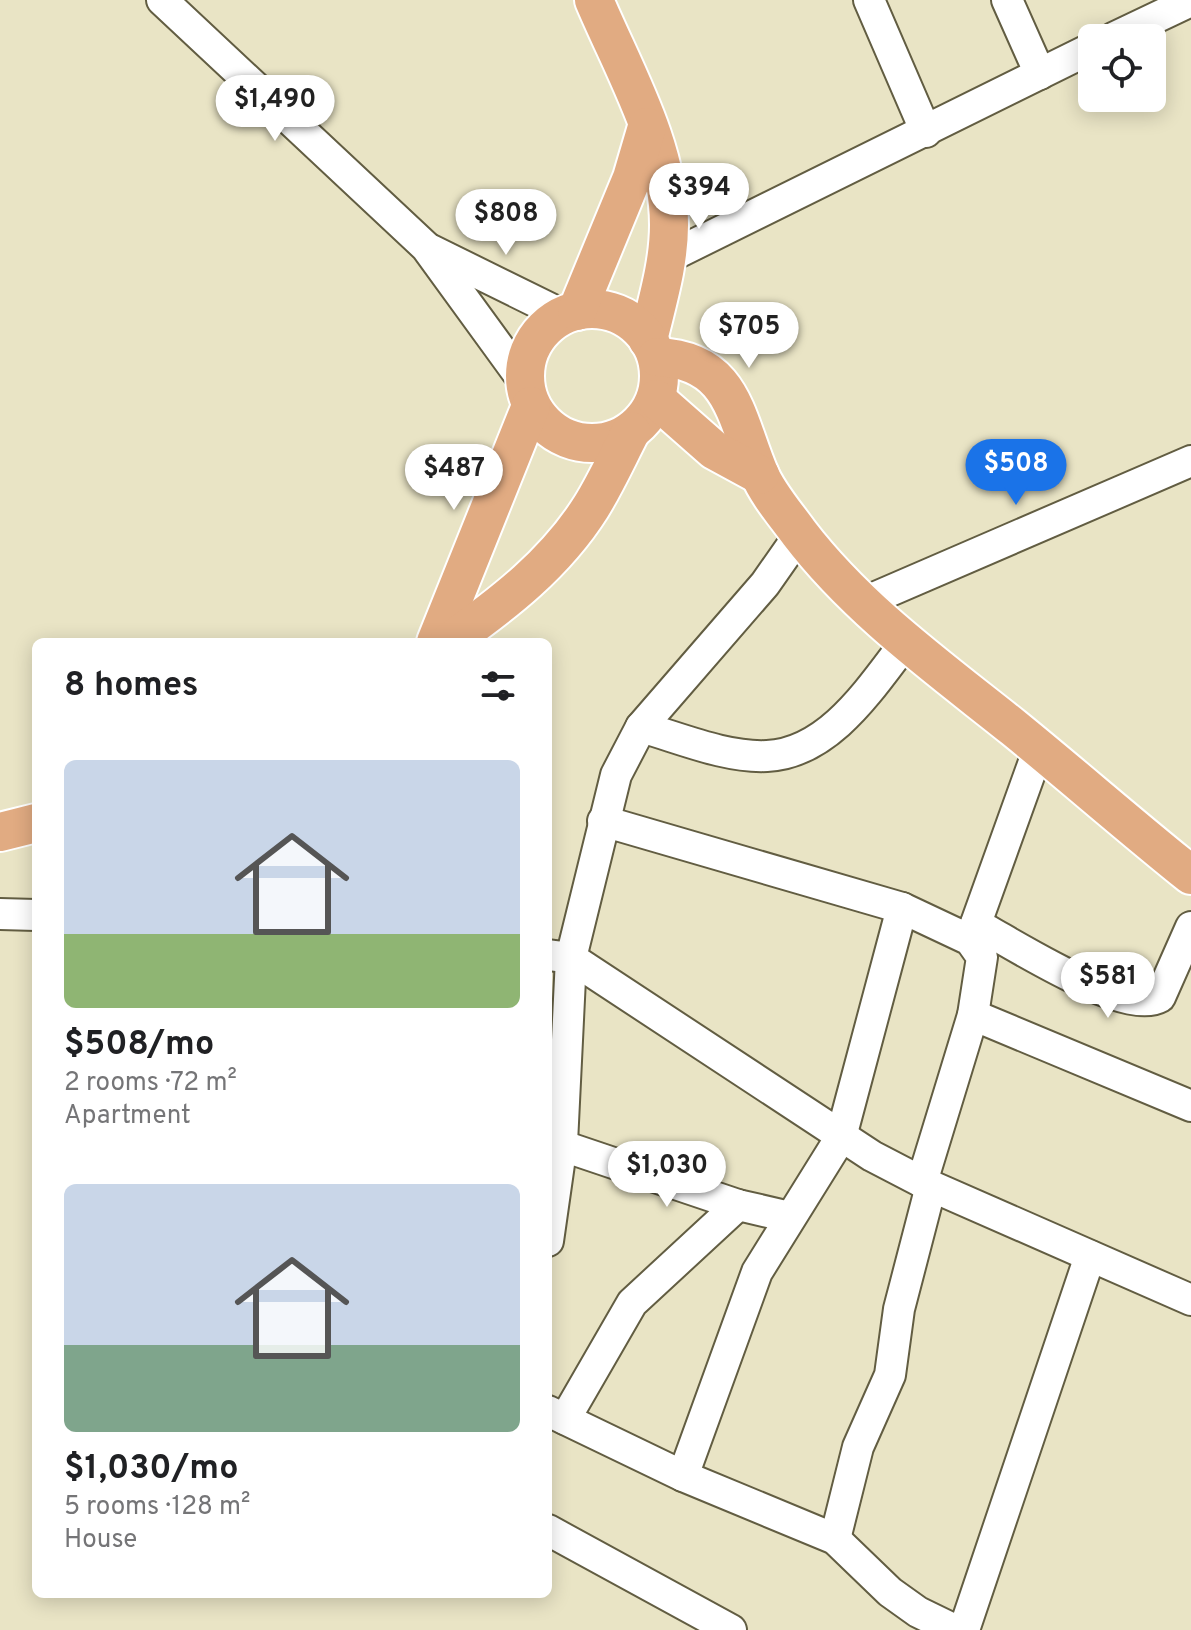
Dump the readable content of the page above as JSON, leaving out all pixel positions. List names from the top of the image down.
{
  "page": {
    "price": [
      "$1,490",
      "$394",
      "$808",
      "$705",
      "$508",
      "$487",
      "$581",
      "$1,030"
    ],
    "heading": "8 homes",
    "list": [
      {
        "name": "$508/mo",
        "note": "2 rooms · 72 m² · Apartment"
      },
      {
        "name": "$1,030/mo",
        "note": "5 rooms · 128 m² · House"
      }
    ]
  }
}
